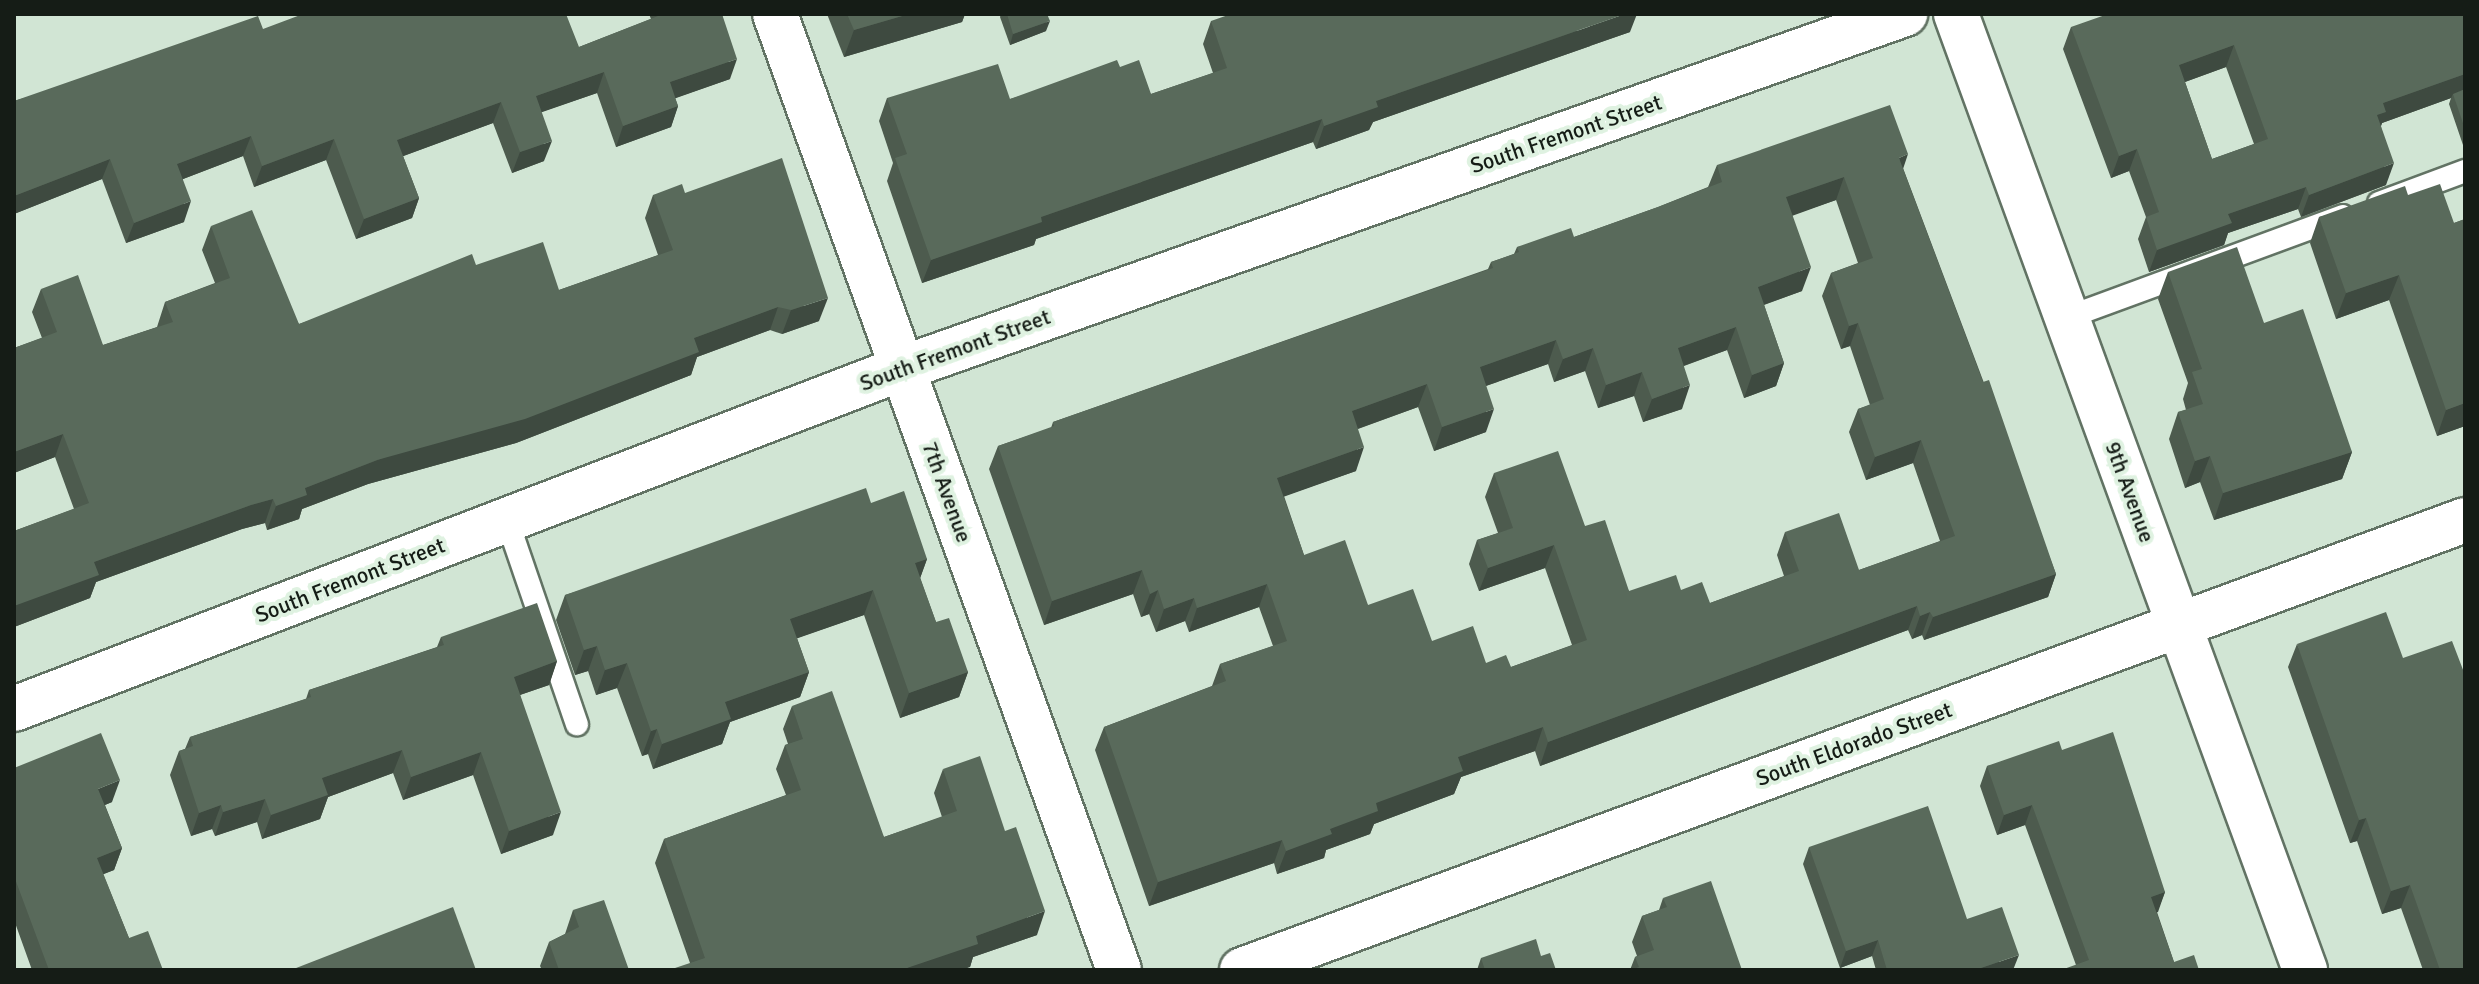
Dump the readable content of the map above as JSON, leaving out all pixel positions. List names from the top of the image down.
{
  "streets": {
    "street": [
      "South Fremont Street",
      "7th Avenue",
      "9th Avenue",
      "South Eldorado Street"
    ]
  },
  "crossings": [
    ["South Fremont Street", "7th Avenue"],
    ["9th Avenue", "South Eldorado Street"]
  ]
}
